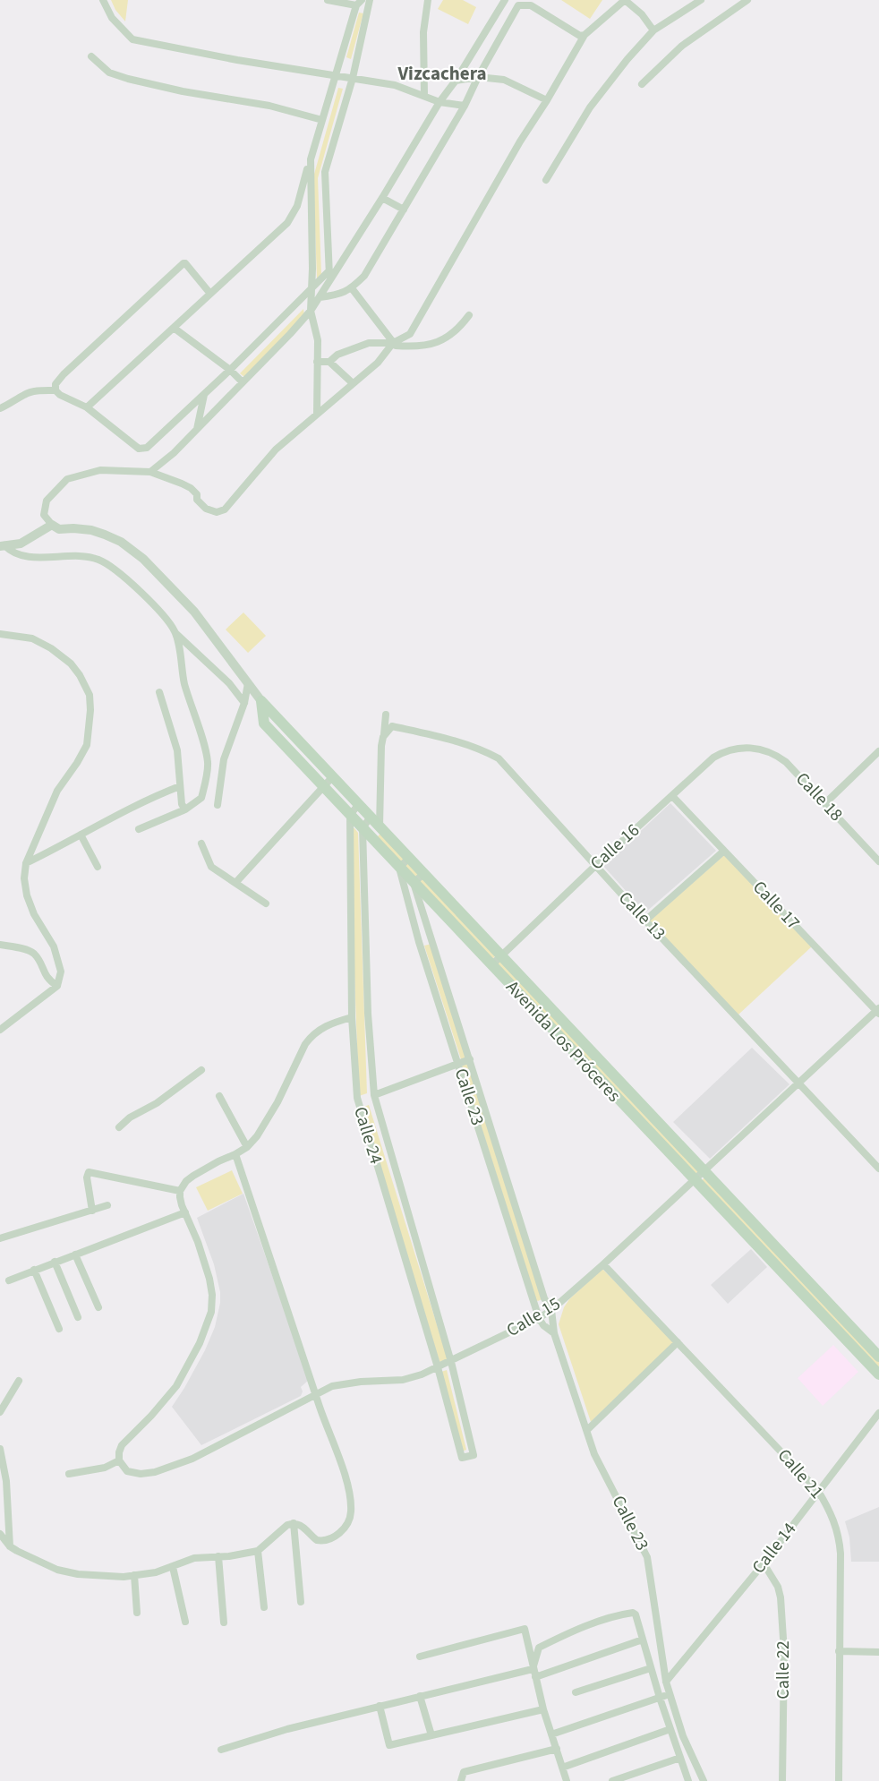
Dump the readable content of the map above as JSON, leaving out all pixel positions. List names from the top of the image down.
{
  "streets": {
    "main road": ["Avenida Los Próceres"],
    "street": [
      "Calle 18",
      "Calle 16",
      "Calle 17",
      "Calle 13",
      "Calle 23",
      "Calle 24",
      "Calle 15",
      "Calle 21",
      "Calle 14",
      "Calle 22"
    ]
  },
  "crossings": [
    ["Calle 18", "Calle 16"],
    ["Calle 16", "Calle 17"],
    ["Calle 16", "Calle 13"],
    ["Calle 16", "Avenida Los Próceres"],
    ["Calle 17", "Calle 15"],
    ["Calle 13", "Calle 15"],
    ["Avenida Los Próceres", "Calle 23"],
    ["Avenida Los Próceres", "Calle 24"],
    ["Avenida Los Próceres", "Calle 15"],
    ["Calle 23", "Calle 15"],
    ["Calle 23", "Calle 14"],
    ["Calle 24", "Calle 15"],
    ["Calle 15", "Calle 21"],
    ["Calle 21", "Calle 14"],
    ["Calle 14", "Calle 22"]
  ],
  "districts": ["Vizcachera"]
}
